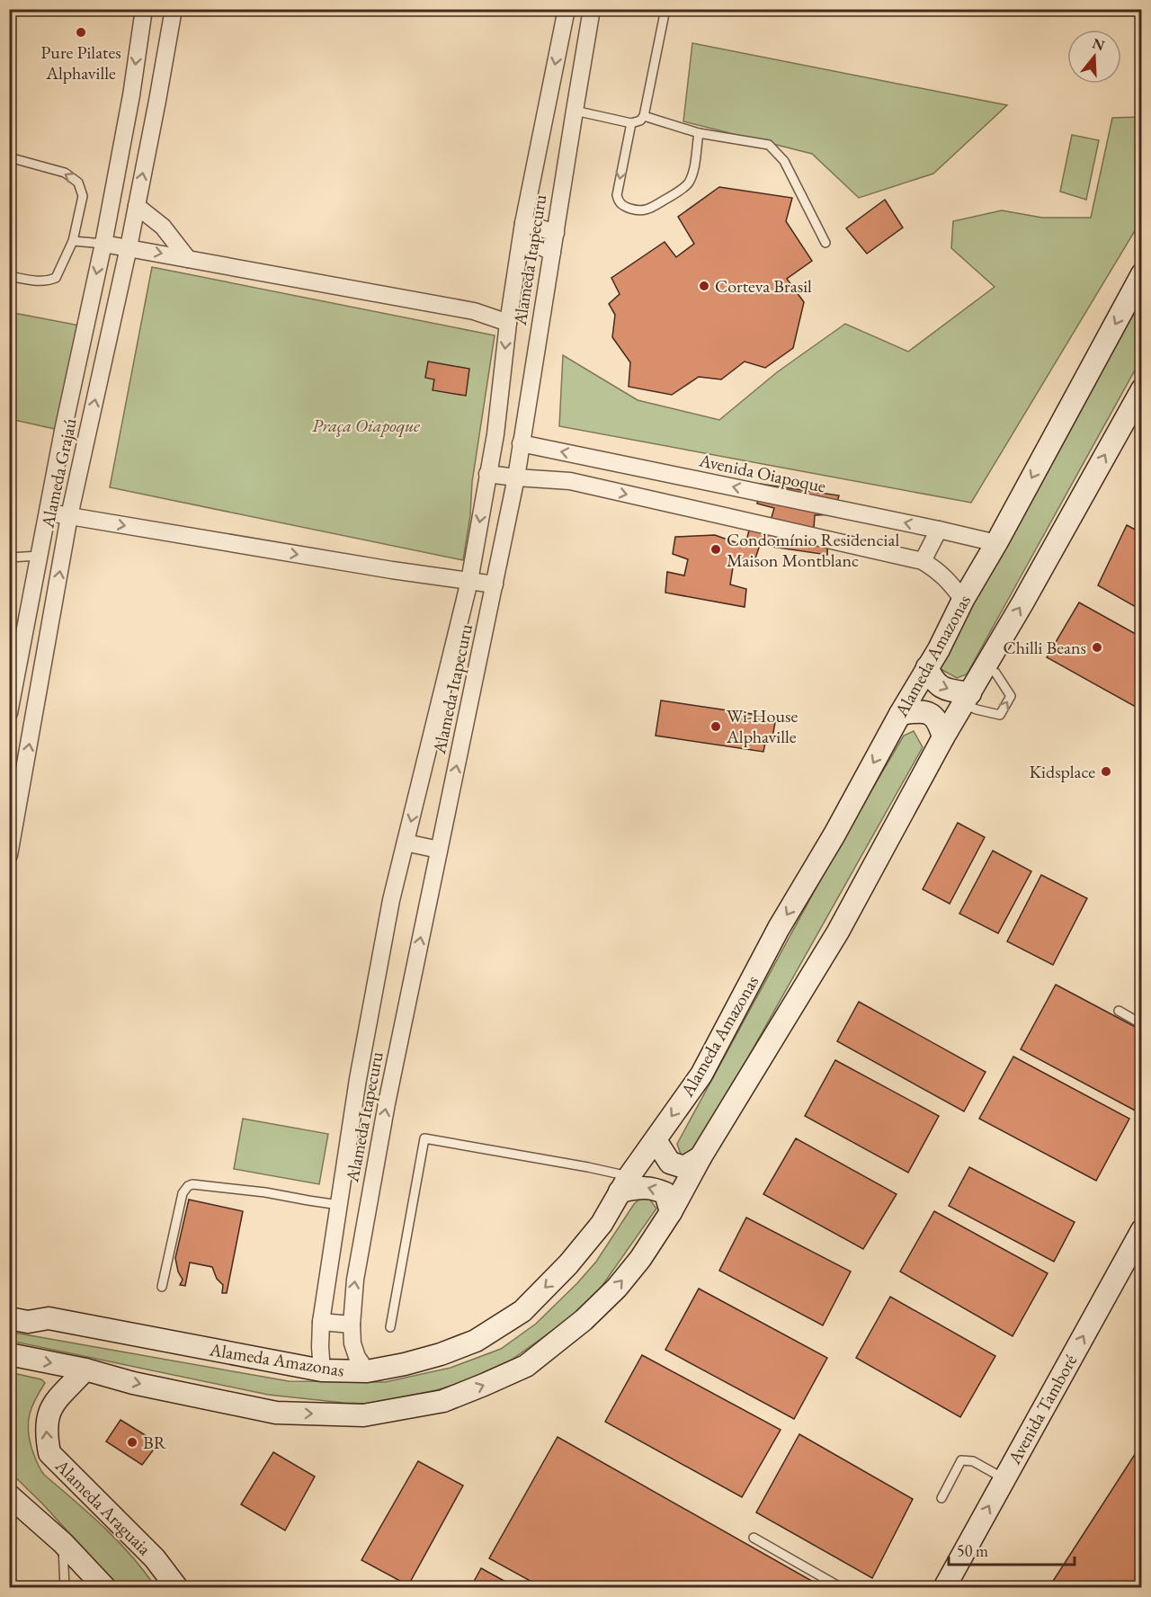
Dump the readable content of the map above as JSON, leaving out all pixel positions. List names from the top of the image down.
{
  "streets": {
    "main road": ["Alameda Amazonas", "Avenida Tamboré", "Alameda Araguaia"],
    "street": ["Alameda Itapecuru", "Alameda Grajaú", "Avenida Oiapoque"]
  },
  "crossings": [
    ["Alameda Itapecuru", "Avenida Oiapoque"],
    ["Alameda Itapecuru", "Alameda Amazonas"],
    ["Avenida Oiapoque", "Alameda Amazonas"]
  ],
  "one_way": ["Avenida Tamboré"],
  "parks": ["Praça Oiapoque"],
  "places": [
    "Pure Pilates Alphaville",
    "Corteva Brasil",
    "Condomínio Residencial Maison Montblanc",
    "Chilli Beans",
    "Wi-House Alphaville",
    "Kidsplace",
    "BR"
  ],
  "scale_bar": "50 m",
  "north": "top"
}
